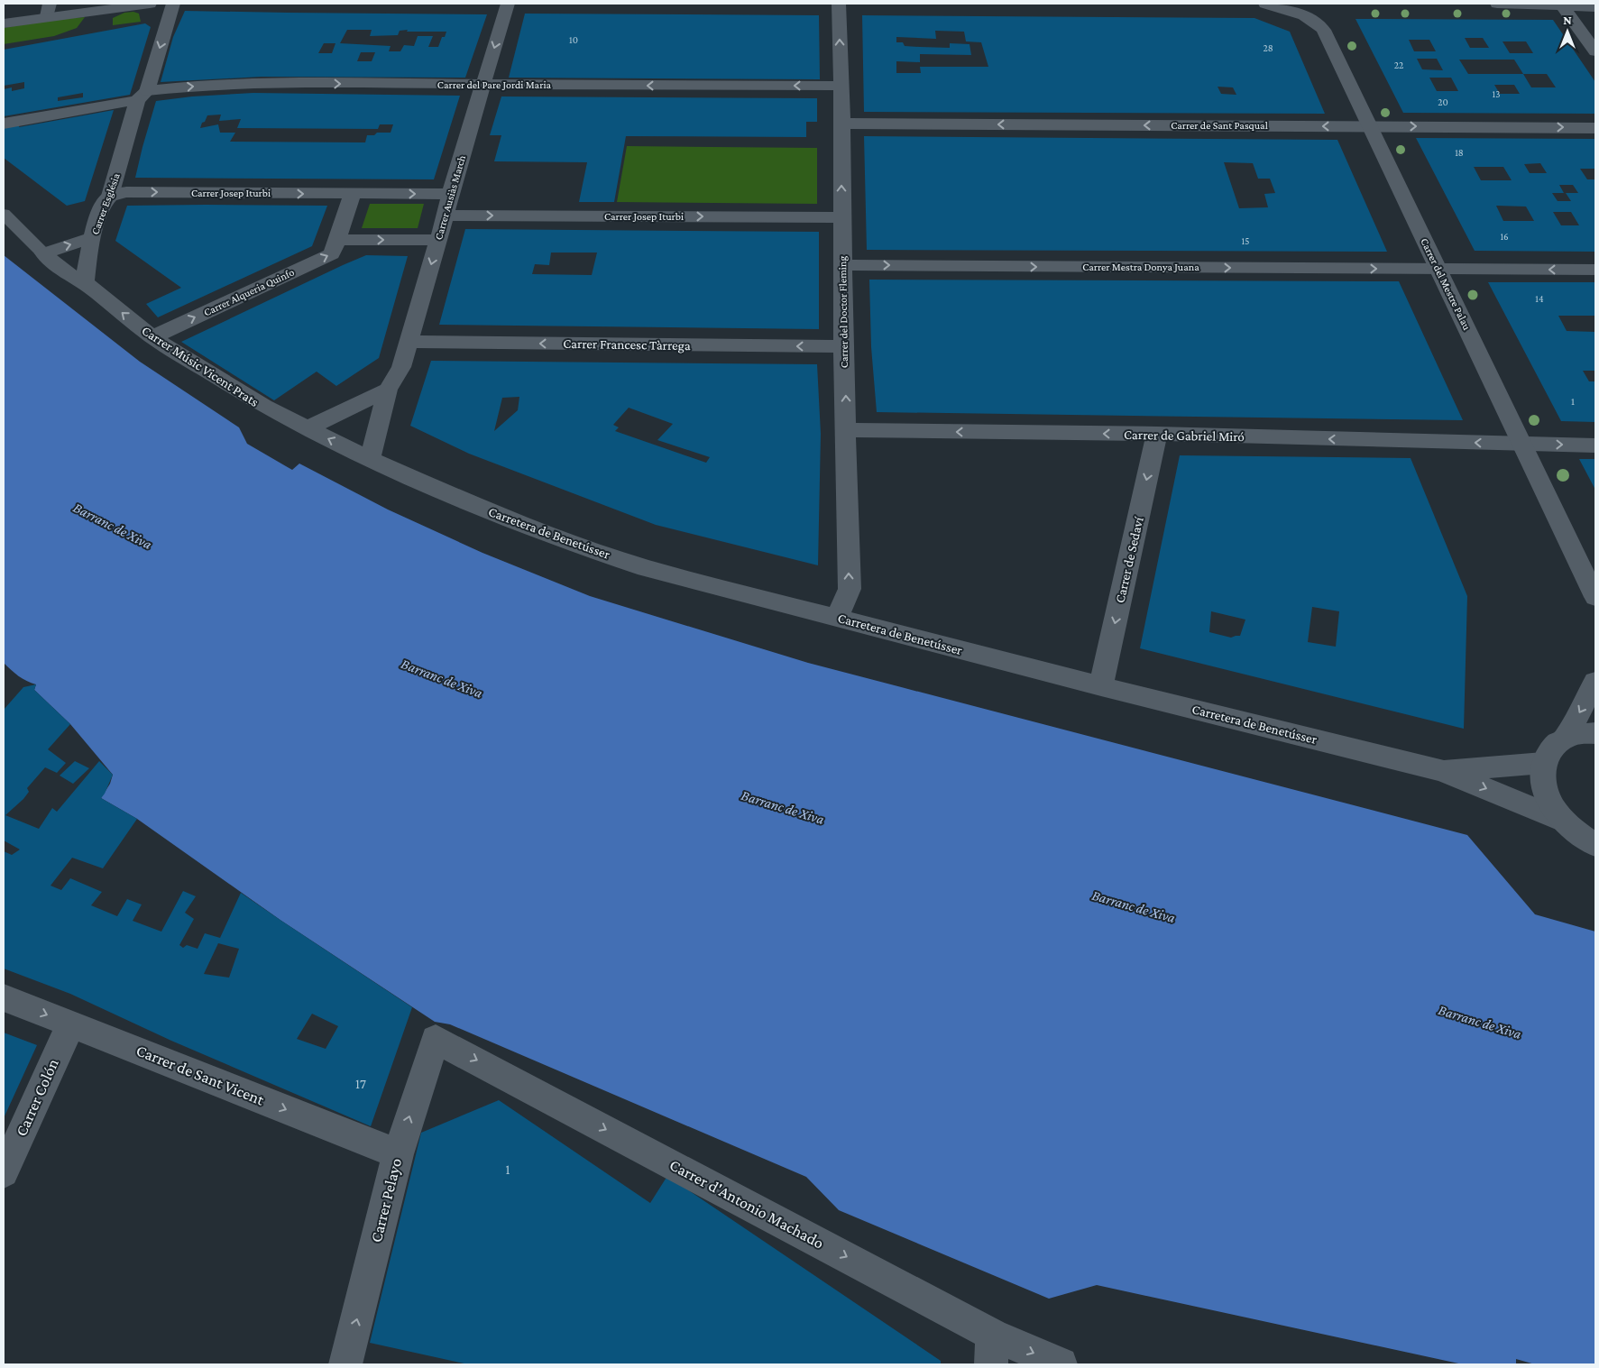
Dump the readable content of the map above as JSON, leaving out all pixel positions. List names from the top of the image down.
{
  "streets": {
    "street": [
      "Carrer del Pare Jordi Maria",
      "Carrer de Sant Pasqual",
      "Carrer Josep Iturbi",
      "Carrer Ausiàs March",
      "Carrer Església",
      "Carrer Mestra Donya Juana",
      "Carrer del Mestre Palau",
      "Carrer Alqueria Quinfo",
      "Carrer del Doctor Fleming",
      "Carrer Francesc Tàrrega",
      "Carrer Músic Vicent Prats",
      "Carrer de Gabriel Miró",
      "Carretera de Benetússer",
      "Carrer de Sedaví",
      "Carrer de Sant Vicent",
      "Carrer Colón",
      "Carrer Pelayo",
      "Carrer d'Antonio Machado"
    ]
  },
  "crossings": [
    ["Carrer del Pare Jordi Maria", "Carrer Ausiàs March"],
    ["Carrer del Pare Jordi Maria", "Carrer Església"],
    ["Carrer del Pare Jordi Maria", "Carrer del Doctor Fleming"],
    ["Carrer de Sant Pasqual", "Carrer del Mestre Palau"],
    ["Carrer de Sant Pasqual", "Carrer del Doctor Fleming"],
    ["Carrer Josep Iturbi", "Carrer Ausiàs March"],
    ["Carrer Josep Iturbi", "Carrer Església"],
    ["Carrer Josep Iturbi", "Carrer Alqueria Quinfo"],
    ["Carrer Josep Iturbi", "Carrer del Doctor Fleming"],
    ["Carrer Ausiàs March", "Carrer Francesc Tàrrega"],
    ["Carrer Ausiàs March", "Carrer Músic Vicent Prats"],
    ["Carrer Ausiàs March", "Carretera de Benetússer"],
    ["Carrer Església", "Carrer Músic Vicent Prats"],
    ["Carrer Mestra Donya Juana", "Carrer del Mestre Palau"],
    ["Carrer Mestra Donya Juana", "Carrer del Doctor Fleming"],
    ["Carrer del Mestre Palau", "Carrer de Gabriel Miró"],
    ["Carrer Alqueria Quinfo", "Carrer Músic Vicent Prats"],
    ["Carrer del Doctor Fleming", "Carrer Francesc Tàrrega"],
    ["Carrer del Doctor Fleming", "Carrer de Gabriel Miró"],
    ["Carrer del Doctor Fleming", "Carretera de Benetússer"],
    ["Carrer Músic Vicent Prats", "Carretera de Benetússer"],
    ["Carrer de Gabriel Miró", "Carrer de Sedaví"],
    ["Carretera de Benetússer", "Carrer de Sedaví"],
    ["Carrer de Sant Vicent", "Carrer Colón"],
    ["Carrer de Sant Vicent", "Carrer Pelayo"],
    ["Carrer Pelayo", "Carrer d'Antonio Machado"]
  ],
  "one_way": [
    "Carrer Josep Iturbi",
    "Carrer Ausiàs March",
    "Carrer del Doctor Fleming",
    "Carrer Francesc Tàrrega",
    "Carrer de Gabriel Miró",
    "Carrer de Sedaví",
    "Carrer de Sant Vicent",
    "Carrer Pelayo",
    "Carrer d'Antonio Machado"
  ],
  "water": ["Barranc de Xiva"],
  "house_numbers": [
    "10",
    "28",
    "22",
    "13",
    "20",
    "18",
    "16",
    "15",
    "14",
    "1",
    "17",
    "1"
  ],
  "north": "top"
}
